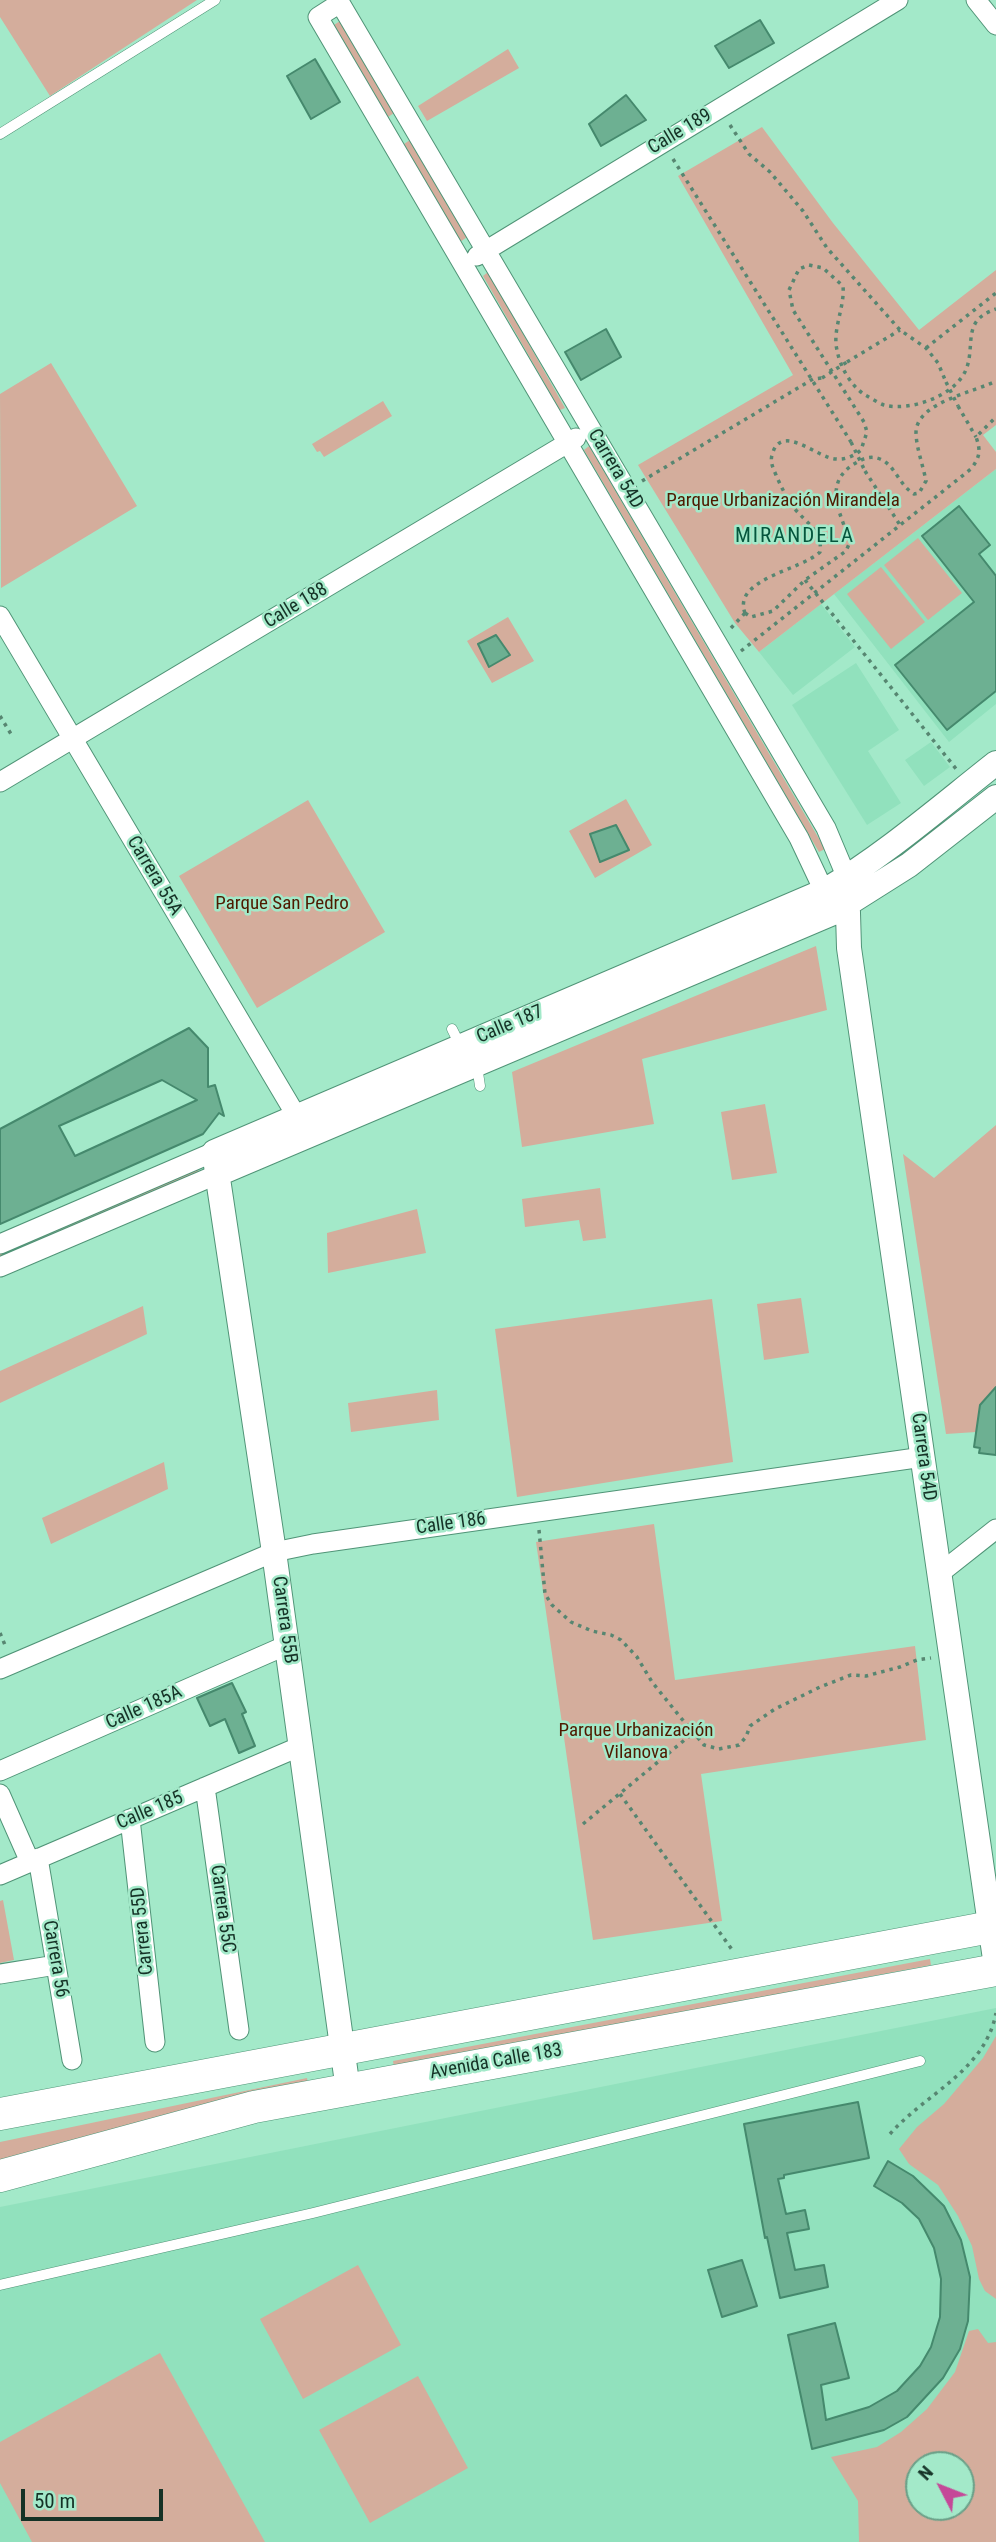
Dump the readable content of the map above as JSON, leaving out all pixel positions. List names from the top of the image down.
{
  "streets": {
    "main road": ["Avenida Calle 183"],
    "street": [
      "Calle 189",
      "Carrera 54D",
      "Calle 188",
      "Carrera 55A",
      "Calle 187",
      "Calle 186",
      "Carrera 55B",
      "Calle 185A",
      "Calle 185",
      "Carrera 55C",
      "Carrera 55D",
      "Carrera 56"
    ]
  },
  "crossings": [
    ["Calle 189", "Carrera 54D"],
    ["Carrera 54D", "Calle 188"],
    ["Carrera 54D", "Calle 187"],
    ["Carrera 54D", "Calle 186"],
    ["Carrera 54D", "Avenida Calle 183"],
    ["Calle 188", "Carrera 55A"],
    ["Carrera 55A", "Calle 187"],
    ["Calle 187", "Carrera 55B"],
    ["Calle 186", "Carrera 55B"],
    ["Carrera 55B", "Calle 185A"],
    ["Carrera 55B", "Calle 185"],
    ["Carrera 55B", "Avenida Calle 183"],
    ["Calle 185", "Carrera 55C"],
    ["Calle 185", "Carrera 55D"],
    ["Calle 185", "Carrera 56"]
  ],
  "districts": ["MIRANDELA"],
  "parks": ["Parque Urbanización Mirandela", "Parque San Pedro", "Parque Urbanización Vilanova"],
  "scale_bar": "50 m",
  "north": "top left"
}
